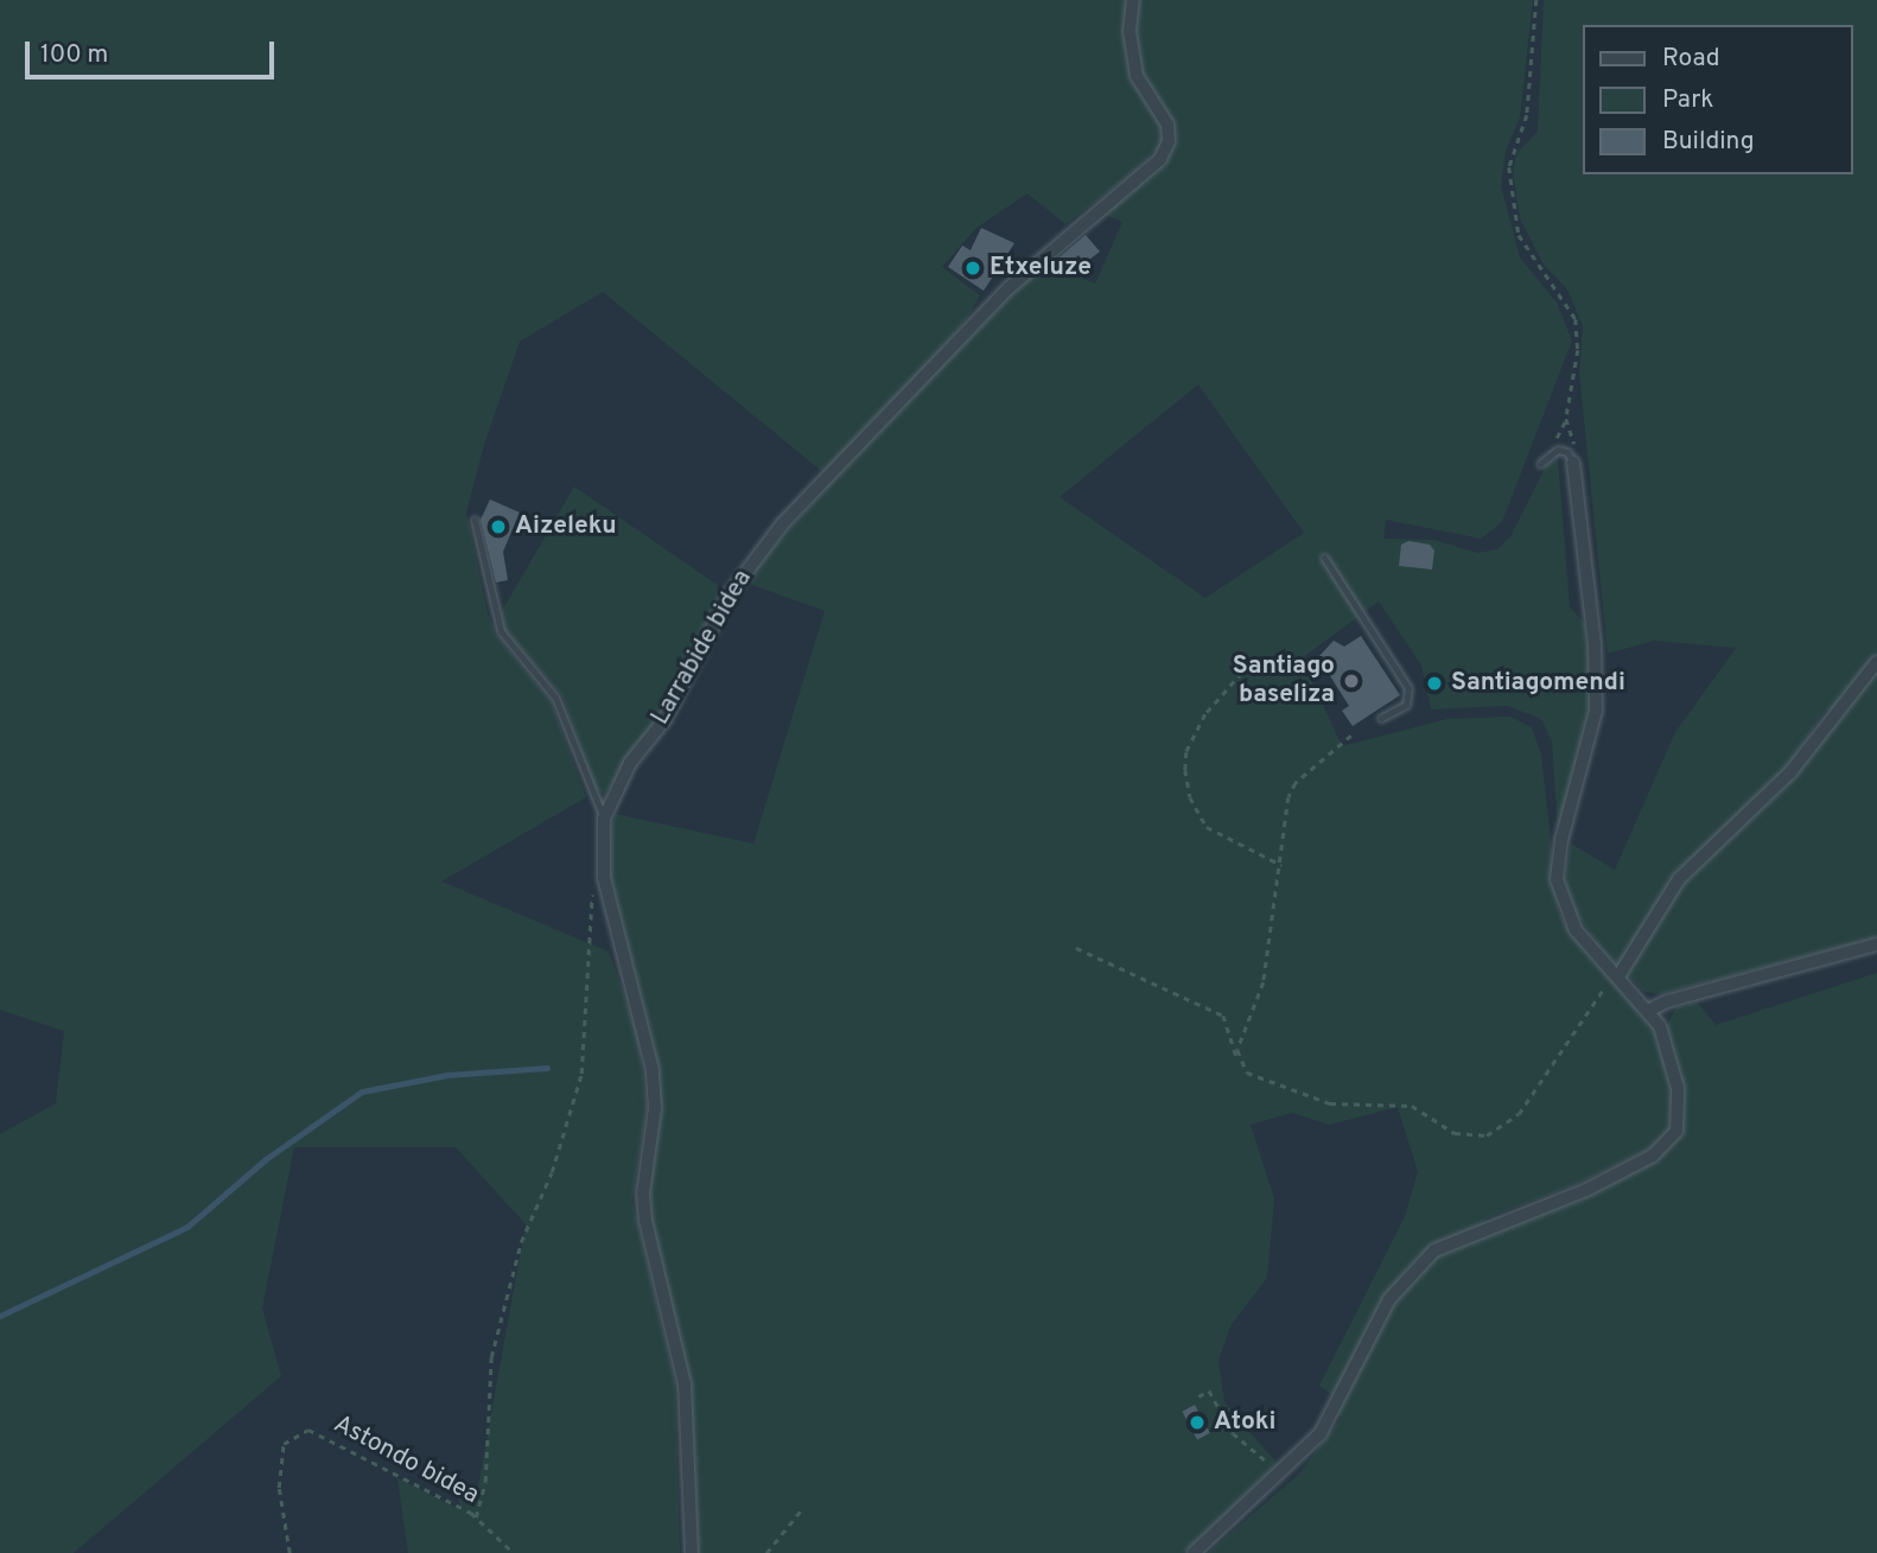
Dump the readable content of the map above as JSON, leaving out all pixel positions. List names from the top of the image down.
{
  "streets": {
    "street": ["Larrabide bidea"],
    "path": ["Astondo bidea"]
  },
  "places": [
    "Etxeluze",
    "Aizeleku",
    "Santiago baseliza",
    "Santiagomendi",
    "Atoki"
  ],
  "legend": ["Road", "Park", "Building"],
  "scale_bar": "100 m"
}
